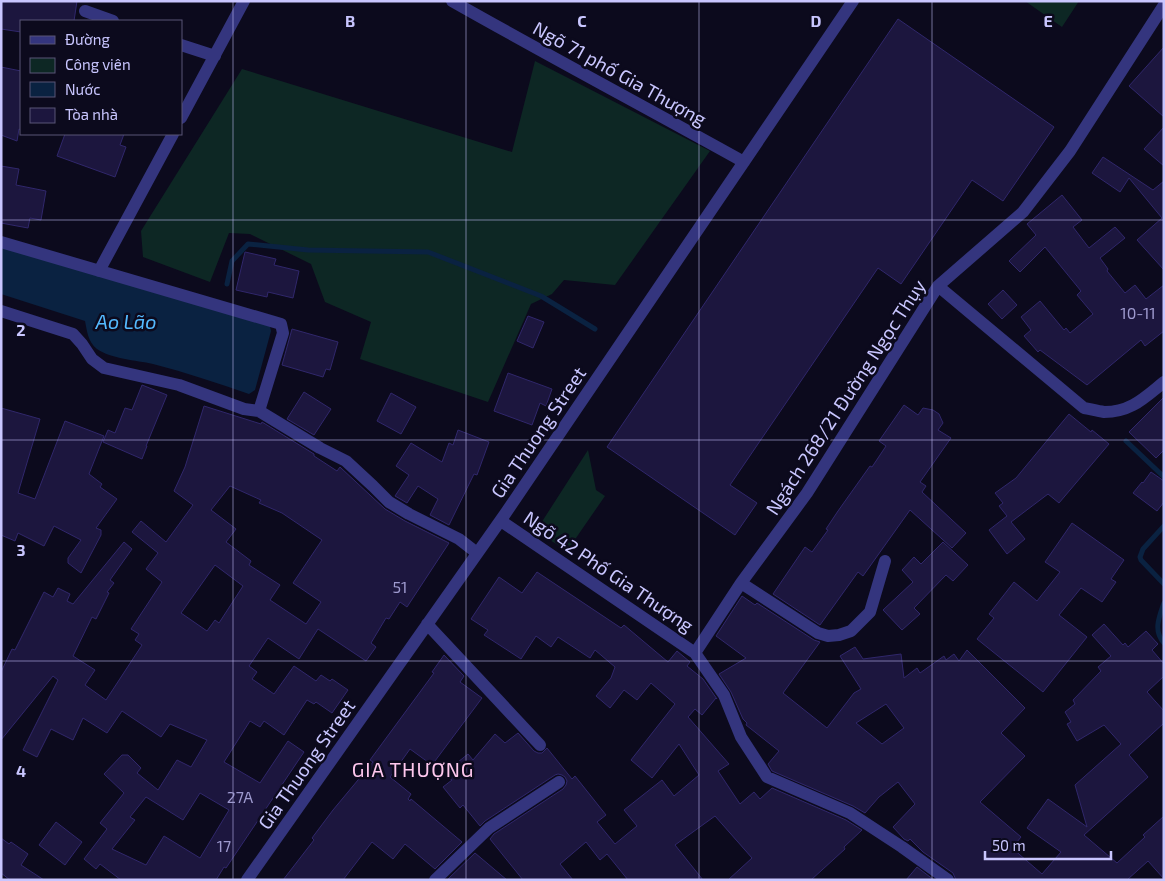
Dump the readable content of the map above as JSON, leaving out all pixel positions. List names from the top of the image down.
{
  "streets": {
    "street": [
      "Ngõ 71 phố Gia Thượng",
      "Ngách 268/21 Đường Ngọc Thụy",
      "Gia Thuong Street",
      "Ngõ 42 Phố Gia Thượng"
    ]
  },
  "crossings": [
    ["Ngõ 71 phố Gia Thượng", "Gia Thuong Street"],
    ["Ngách 268/21 Đường Ngọc Thụy", "Ngõ 42 Phố Gia Thượng"],
    ["Gia Thuong Street", "Ngõ 42 Phố Gia Thượng"]
  ],
  "districts": ["GIA THƯỢNG"],
  "water": ["Ao Lão"],
  "house_numbers": [
    "10-11",
    "51",
    "27A",
    "17"
  ],
  "legend": [
    "Đường",
    "Công viên",
    "Nước",
    "Tòa nhà"
  ],
  "scale_bar": "50 m",
  "grid": {
    "columns": [
      "B",
      "C",
      "D",
      "E"
    ],
    "rows": ["2", "3", "4"]
  }
}
